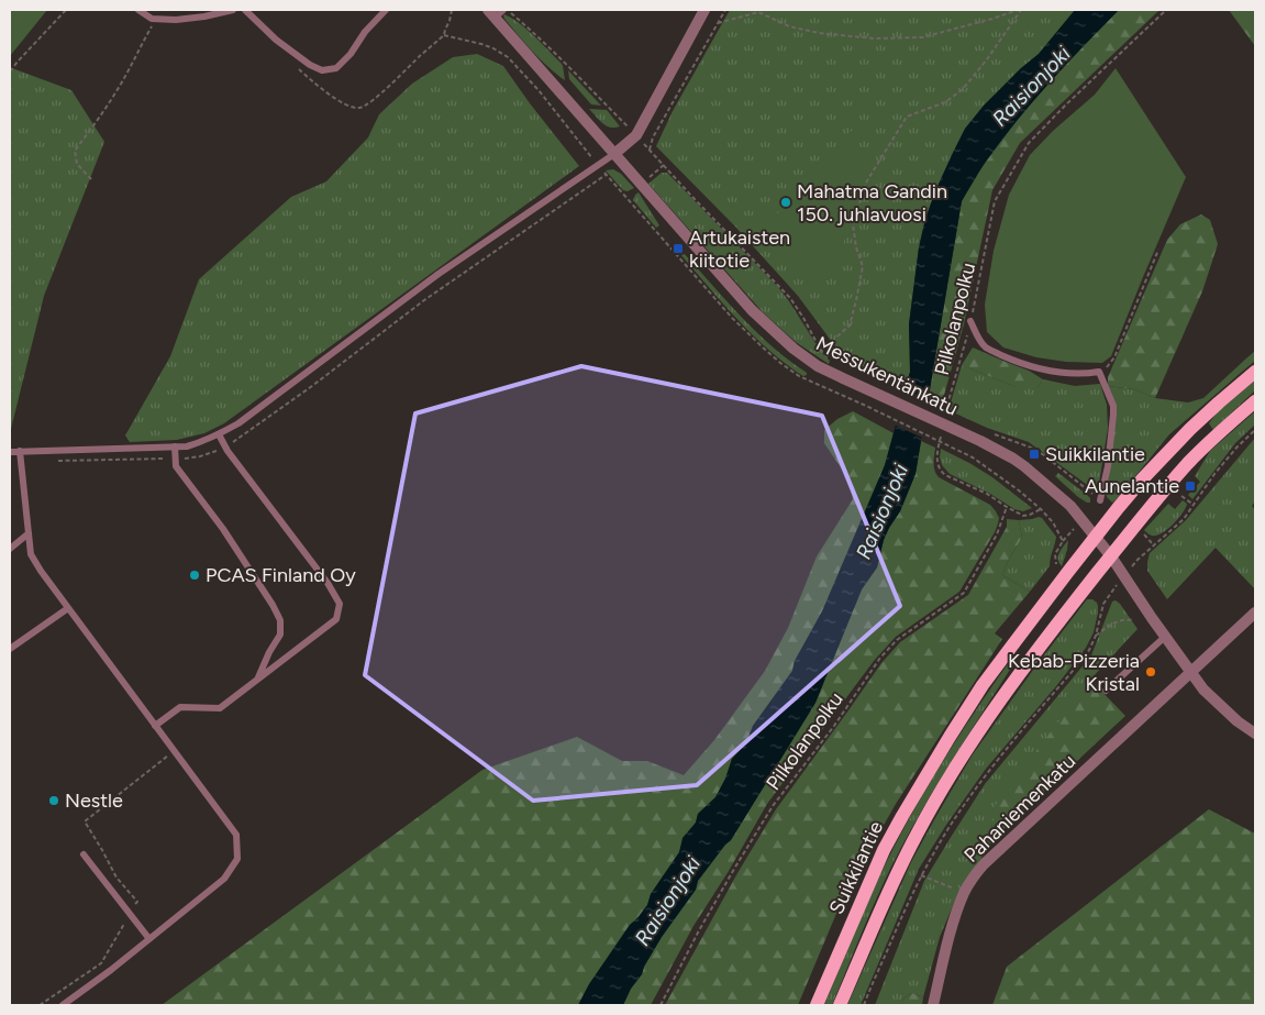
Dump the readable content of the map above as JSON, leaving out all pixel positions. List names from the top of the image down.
{
  "streets": {
    "main road": ["Suikkilantie"],
    "street": ["Messukentänkatu", "Pahaniemenkatu"],
    "path": ["Pilkolanpolku"]
  },
  "crossings": [
    ["Messukentänkatu", "Suikkilantie"]
  ],
  "water": ["Raisionjoki"],
  "places": {
    "other": [
      "Mahatma Gandin 150. juhlavuosi",
      "PCAS Finland Oy",
      "Kebab-Pizzeria Kristal",
      "Nestle"
    ],
    "transit": ["Artukaisten kiitotie", "Suikkilantie", "Aunelantie"]
  }
}
